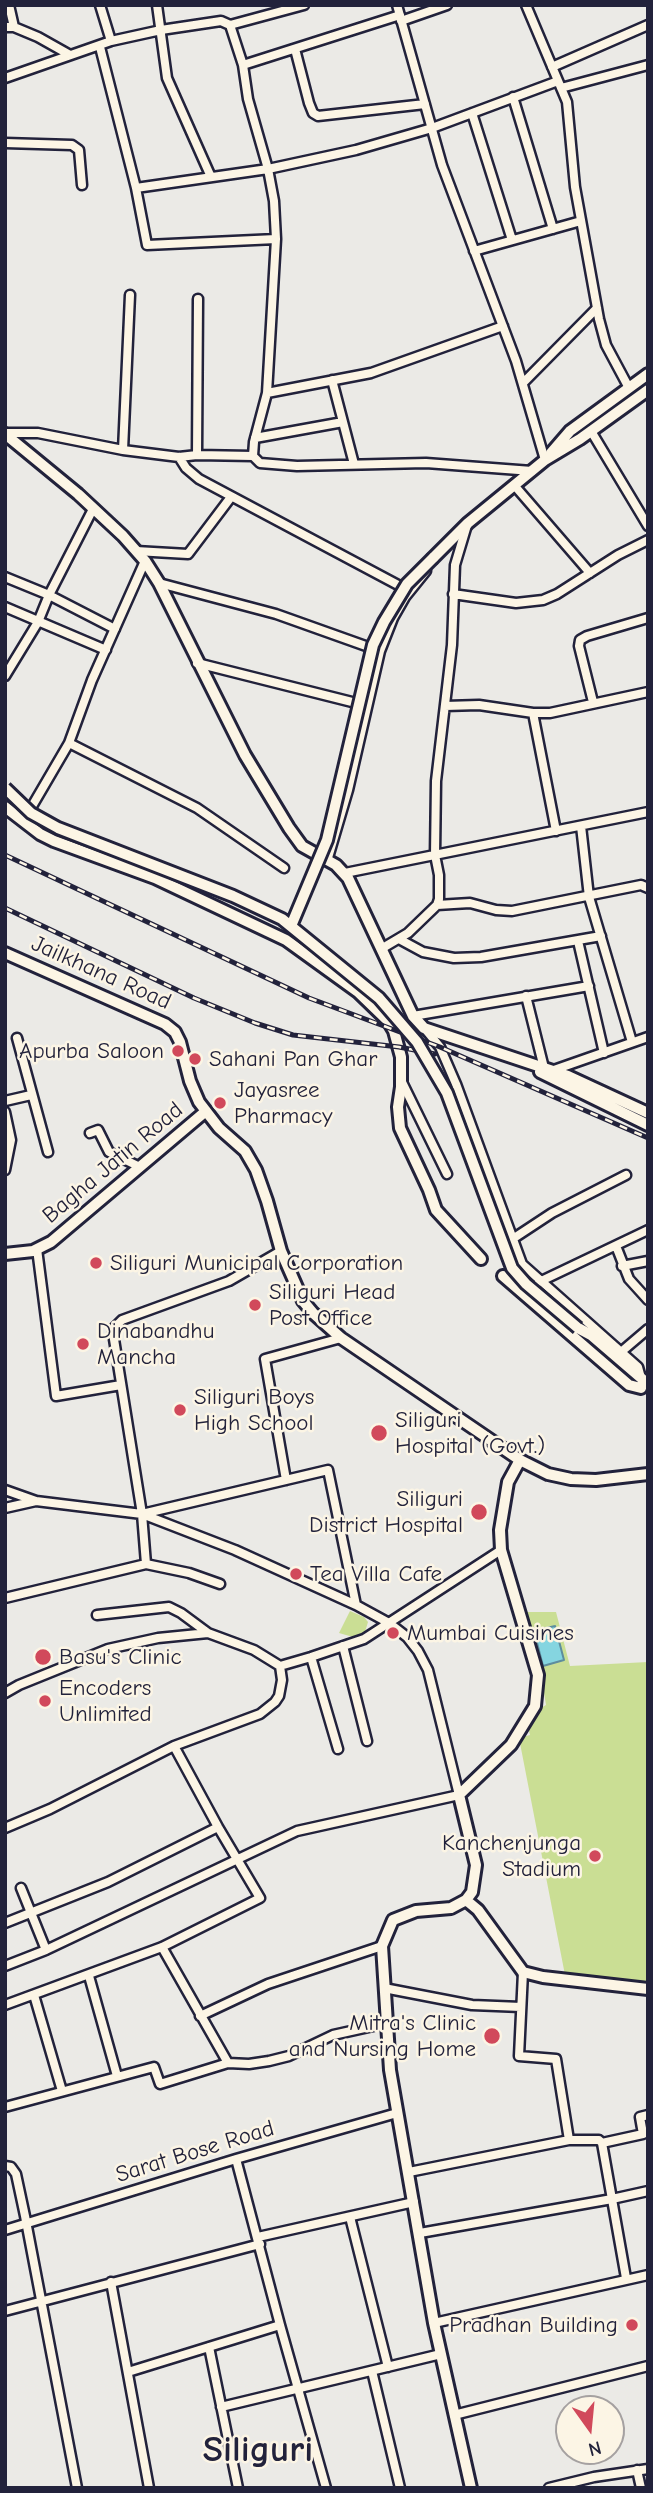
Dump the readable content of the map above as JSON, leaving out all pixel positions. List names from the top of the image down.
{
  "streets": {
    "street": ["Jailkhana Road", "Bagha Jatin Road", "Sarat Bose Road"]
  },
  "crossings": [
    ["Jailkhana Road", "Bagha Jatin Road"]
  ],
  "districts": ["Siliguri"],
  "places": [
    "Apurba Saloon",
    "Sahani Pan Ghar",
    "Jayasree Pharmacy",
    "Siliguri Municipal Corporation",
    "Siliguri Head Post Office",
    "Dinabandhu Mancha",
    "Siliguri Boys High School",
    "Siliguri Hospital (Govt.)",
    "Siliguri District Hospital",
    "Tea Villa Cafe",
    "Mumbai Cuisines",
    "Basu's Clinic",
    "Encoders Unlimited",
    "Kanchenjunga Stadium",
    "Mitra's Clinic and Nursing Home",
    "Pradhan Building"
  ],
  "north": "bottom"
}
